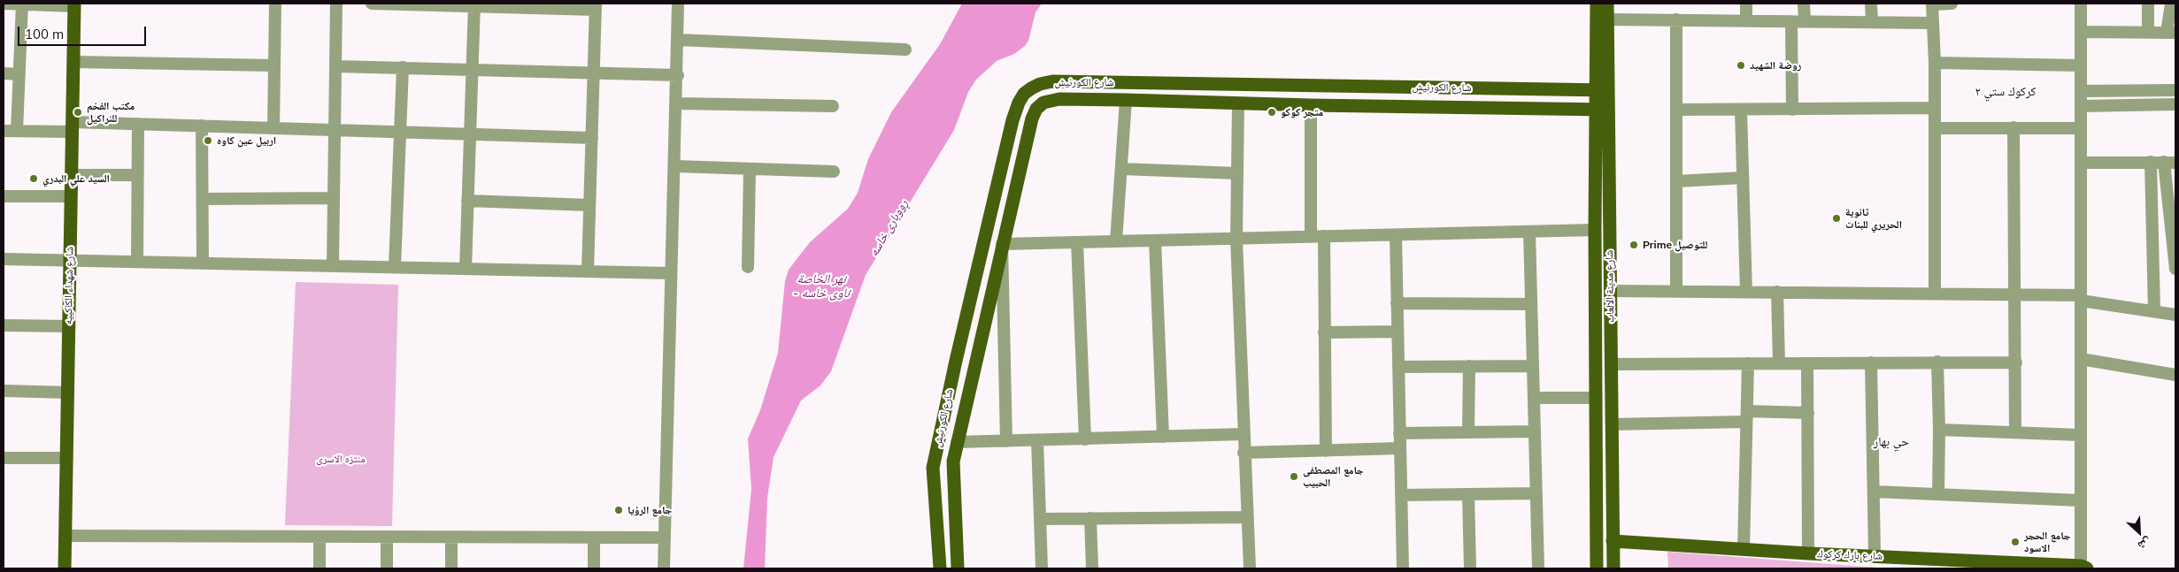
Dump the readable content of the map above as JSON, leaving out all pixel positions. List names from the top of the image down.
{
  "streets": {
    "main road": [
      "شارع الكورنيش",
      "شارع شهداء الكاكييه",
      "شارع مدينة الالعاب",
      "شارع بارك كركوك"
    ]
  },
  "crossings": [
    ["شارع الكورنيش", "شارع مدينة الالعاب"],
    ["شارع مدينة الالعاب", "شارع بارك كركوك"]
  ],
  "districts": ["كركوك ستي ٢", "حي بهار"],
  "water": ["ڕووباری خاسە", "نهر الخاصة - ئاوی خاسە"],
  "parks": ["منتزه الاسرى"],
  "places": [
    "روضة الشهيد",
    "مكتب الفخم للنراكيل",
    "متجر كوكو",
    "اربيل عين كاوه",
    "السيد علي البدري",
    "ثانوية الحريري للبنات",
    "Prime للتوصيل",
    "جامع المصطفى الحبيب",
    "جامع الرؤيا",
    "جامع الحجر الاسود"
  ],
  "scale_bar": "100 m",
  "north": "bottom right"
}
